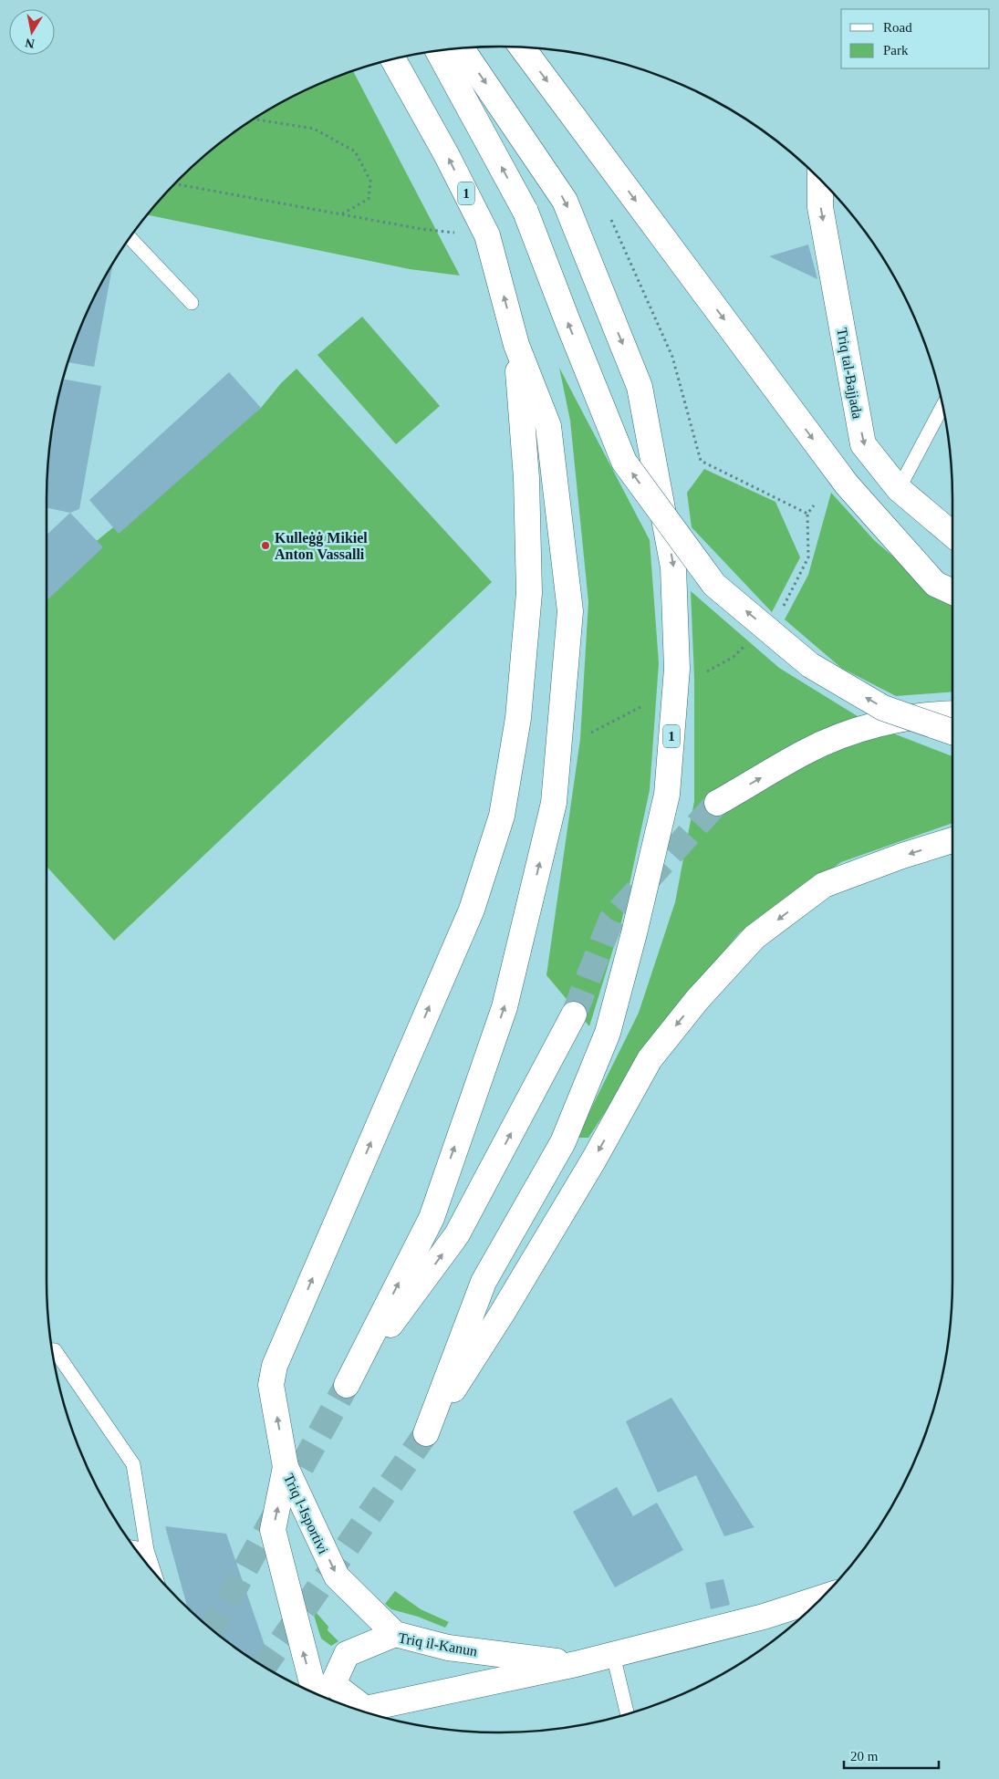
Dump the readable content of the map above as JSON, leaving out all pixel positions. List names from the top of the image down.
{
  "streets": {
    "main road": [
      "1",
      "Triq tal-Bajjada",
      "Triq l-Isportivi",
      "Triq il-Kanun"
    ]
  },
  "crossings": [
    ["Triq l-Isportivi", "Triq il-Kanun"]
  ],
  "places": ["Kulleġġ Mikiel Anton Vassalli"],
  "legend": ["Road", "Park"],
  "scale_bar": "20 m",
  "north": "bottom"
}
